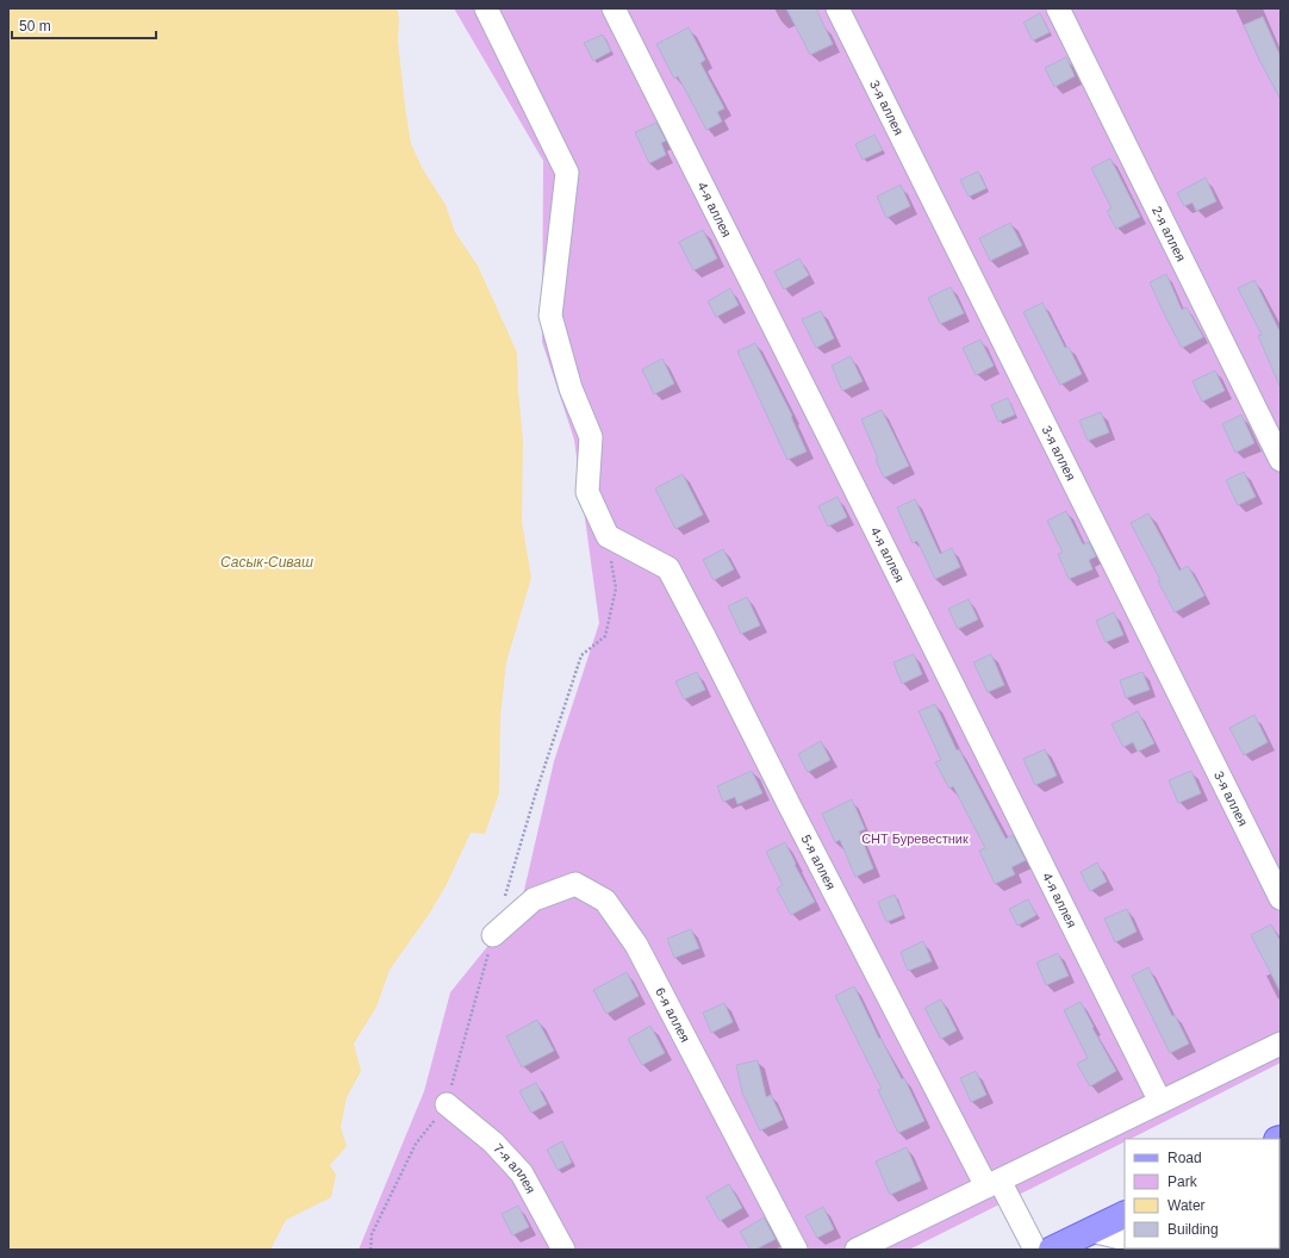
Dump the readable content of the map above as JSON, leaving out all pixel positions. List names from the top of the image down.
{
  "streets": {
    "lane": [
      "3-я аллея",
      "4-я аллея",
      "2-я аллея",
      "5-я аллея",
      "6-я аллея",
      "7-я аллея"
    ]
  },
  "water": ["Сасык-Сиваш"],
  "parks": ["СНТ Буревестник"],
  "legend": [
    "Road",
    "Park",
    "Water",
    "Building"
  ],
  "scale_bar": "50 m"
}
